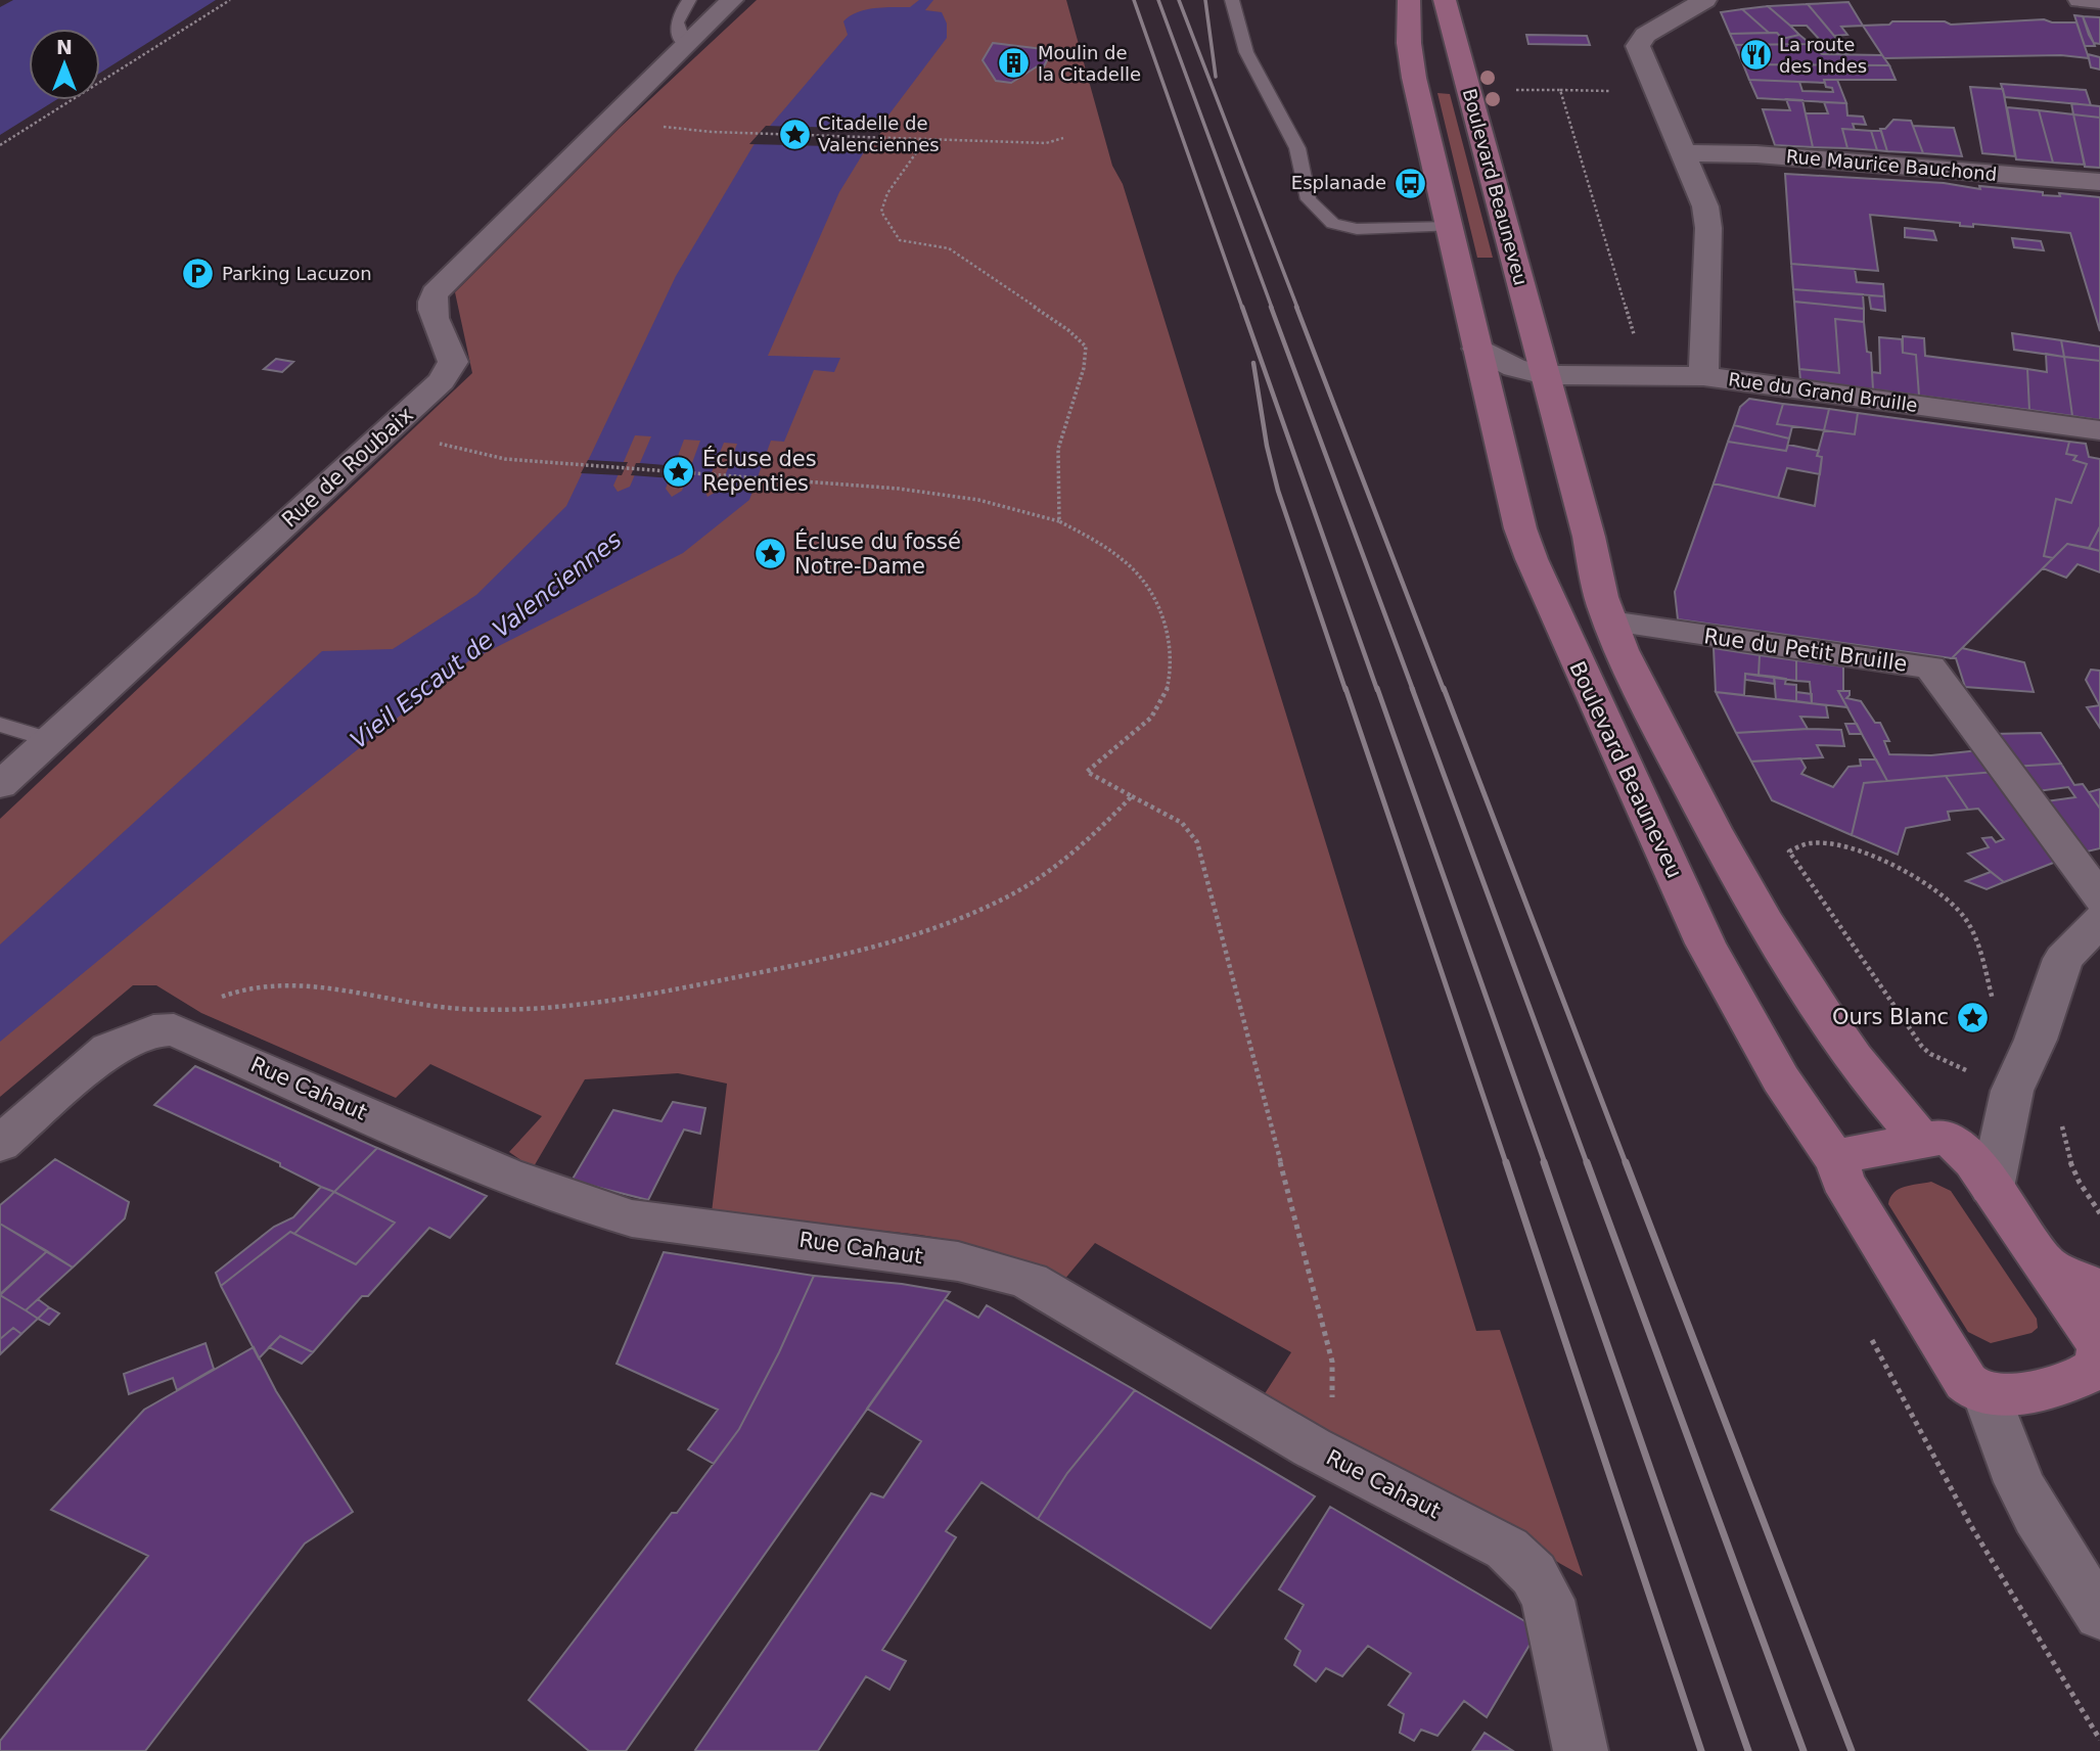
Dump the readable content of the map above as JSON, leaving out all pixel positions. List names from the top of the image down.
{
  "streets": {
    "main road": ["Boulevard Beauneveu"],
    "street": [
      "Rue Maurice Bauchond",
      "Rue du Grand Bruille",
      "Rue de Roubaix",
      "Rue du Petit Bruille",
      "Rue Cahaut"
    ]
  },
  "crossings": [
    ["Boulevard Beauneveu", "Rue du Grand Bruille"],
    ["Boulevard Beauneveu", "Rue du Petit Bruille"]
  ],
  "water": ["Vieil Escaut de Valenciennes"],
  "places": {
    "restaurant": ["La route des Indes"],
    "building": ["Moulin de la Citadelle"],
    "place": [
      "Citadelle de Valenciennes",
      "Écluse des Repenties",
      "Écluse du fossé Notre-Dame",
      "Ours Blanc"
    ],
    "bus stop": ["Esplanade"],
    "parking": ["Parking Lacuzon"]
  },
  "north": "top"
}
